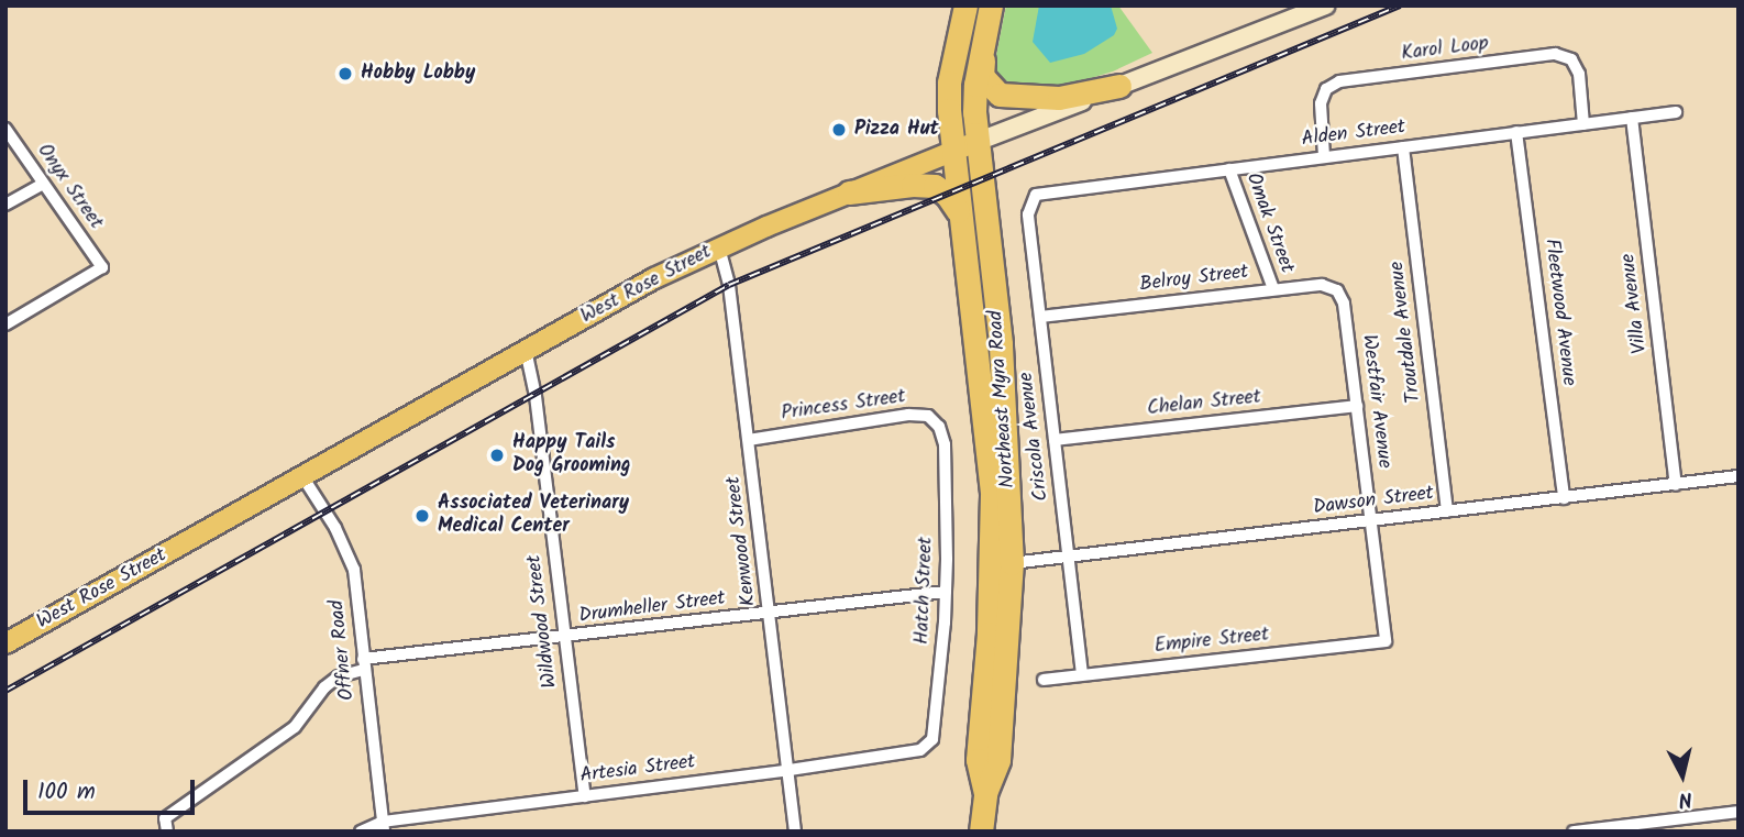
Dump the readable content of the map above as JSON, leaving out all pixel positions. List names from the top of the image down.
{
  "streets": {
    "highway": ["Northeast Myra Road"],
    "main road": ["West Rose Street"],
    "street": [
      "Karol Loop",
      "Alden Street",
      "Onyx Street",
      "Omak Street",
      "Belroy Street",
      "Villa Avenue",
      "Fleetwood Avenue",
      "Troutdale Avenue",
      "Westfair Avenue",
      "Chelan Street",
      "Princess Street",
      "Criscola Avenue",
      "Dawson Street",
      "Kenwood Street",
      "Hatch Street",
      "Drumheller Street",
      "Wildwood Street",
      "Empire Street",
      "Offner Road",
      "Artesia Street"
    ]
  },
  "crossings": [
    ["Karol Loop", "Alden Street"],
    ["Alden Street", "Omak Street"],
    ["Alden Street", "Villa Avenue"],
    ["Alden Street", "Fleetwood Avenue"],
    ["Alden Street", "Troutdale Avenue"],
    ["Alden Street", "Criscola Avenue"],
    ["Omak Street", "Belroy Street"],
    ["Belroy Street", "Westfair Avenue"],
    ["Belroy Street", "Criscola Avenue"],
    ["West Rose Street", "Northeast Myra Road"],
    ["West Rose Street", "Kenwood Street"],
    ["West Rose Street", "Wildwood Street"],
    ["West Rose Street", "Offner Road"],
    ["Villa Avenue", "Dawson Street"],
    ["Fleetwood Avenue", "Dawson Street"],
    ["Troutdale Avenue", "Dawson Street"],
    ["Northeast Myra Road", "Dawson Street"],
    ["Westfair Avenue", "Chelan Street"],
    ["Westfair Avenue", "Dawson Street"],
    ["Westfair Avenue", "Empire Street"],
    ["Chelan Street", "Criscola Avenue"],
    ["Princess Street", "Kenwood Street"],
    ["Princess Street", "Hatch Street"],
    ["Criscola Avenue", "Dawson Street"],
    ["Criscola Avenue", "Empire Street"],
    ["Kenwood Street", "Drumheller Street"],
    ["Kenwood Street", "Artesia Street"],
    ["Hatch Street", "Drumheller Street"],
    ["Hatch Street", "Artesia Street"],
    ["Drumheller Street", "Wildwood Street"],
    ["Drumheller Street", "Offner Road"],
    ["Wildwood Street", "Artesia Street"],
    ["Offner Road", "Artesia Street"]
  ],
  "places": [
    "Hobby Lobby",
    "Pizza Hut",
    "Happy Tails Dog Grooming",
    "Associated Veterinary Medical Center"
  ],
  "scale_bar": "100 m",
  "north": "bottom"
}
